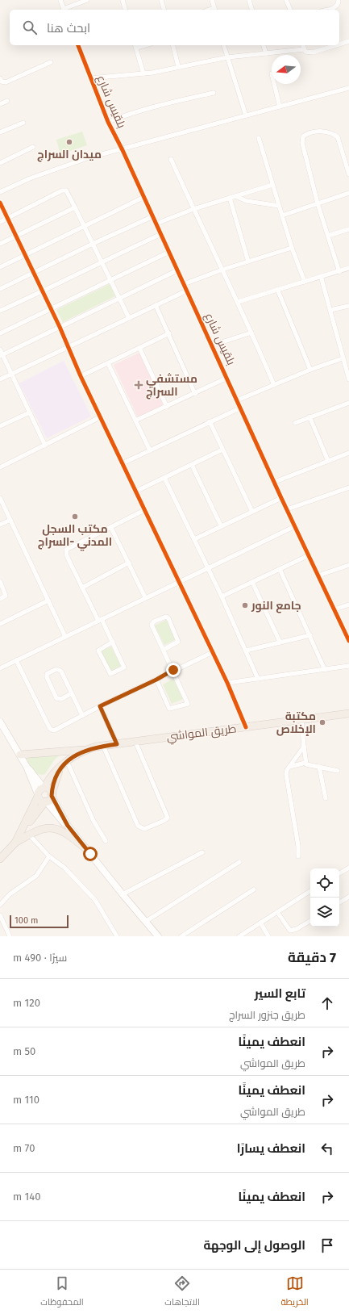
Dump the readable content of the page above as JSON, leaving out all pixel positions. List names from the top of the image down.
{
  "streets": {
    "main road": ["طريق المواشي"],
    "street": ["بلقيس شارع"]
  },
  "places": {
    "other": [
      "ميدان السراج",
      "مكتب السجل المدني -السراج",
      "جامع النور",
      "مكتبة الإخلاص"
    ],
    "health": ["مستشفي السراج"]
  },
  "scale_bar": "100 m",
  "north": "left",
  "page": {
    "search": "ابحث هنا",
    "scale": "100 m",
    "heading": ["7 دقيقة", "سيرًا · 490 m"],
    "list": [
      ["تابع السير", "طريق جنزور السراج", "120 m"],
      ["انعطف يمينًا", "طريق المواشي", "50 m"],
      ["انعطف يمينًا", "طريق المواشي", "110 m"],
      ["انعطف يسارًا", "70 m"],
      ["انعطف يمينًا", "140 m"],
      "الوصول إلى الوجهة"
    ],
    "nav": ["الخريطة", "الاتجاهات", "المحفوظات"]
  }
}
